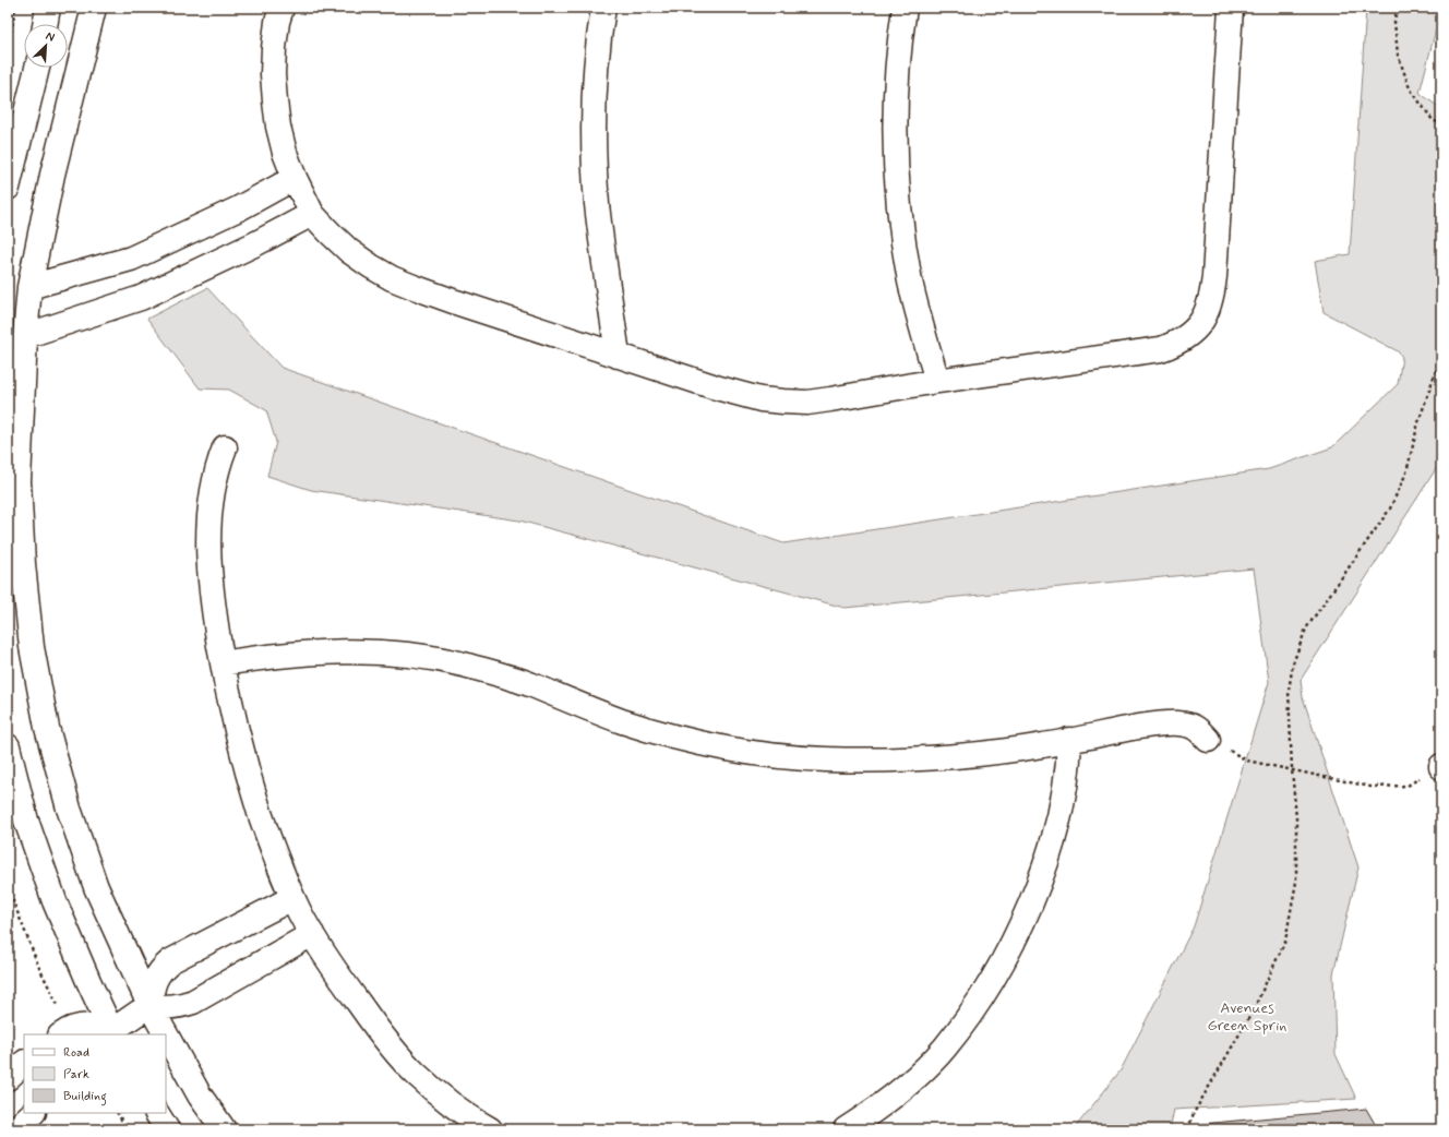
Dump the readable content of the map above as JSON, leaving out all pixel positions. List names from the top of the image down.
{
  "parks": ["Avenues Green Sprin"],
  "legend": ["Road", "Park", "Building"],
  "north": "top right"
}
